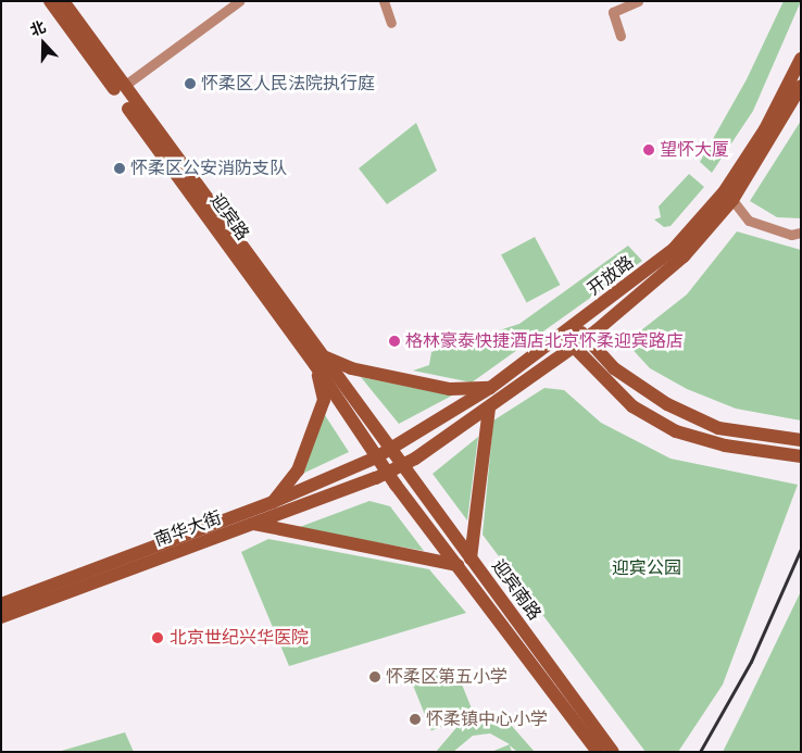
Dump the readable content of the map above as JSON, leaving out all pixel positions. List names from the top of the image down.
{
  "streets": {
    "main road": [
      "迎宾路",
      "开放路",
      "南华大街",
      "迎宾南路"
    ]
  },
  "crossings": [
    ["迎宾路", "开放路"],
    ["迎宾路", "南华大街"],
    ["迎宾路", "迎宾南路"],
    ["开放路", "南华大街"],
    ["开放路", "迎宾南路"],
    ["南华大街", "迎宾南路"]
  ],
  "parks": ["迎宾公园"],
  "places": [
    "怀柔区人民法院执行庭",
    "望怀大厦",
    "怀柔区公安消防支队",
    "格林豪泰快捷酒店北京怀柔迎宾路店",
    "北京世纪兴华医院",
    "怀柔区第五小学",
    "怀柔镇中心小学"
  ],
  "north": "top"
}
